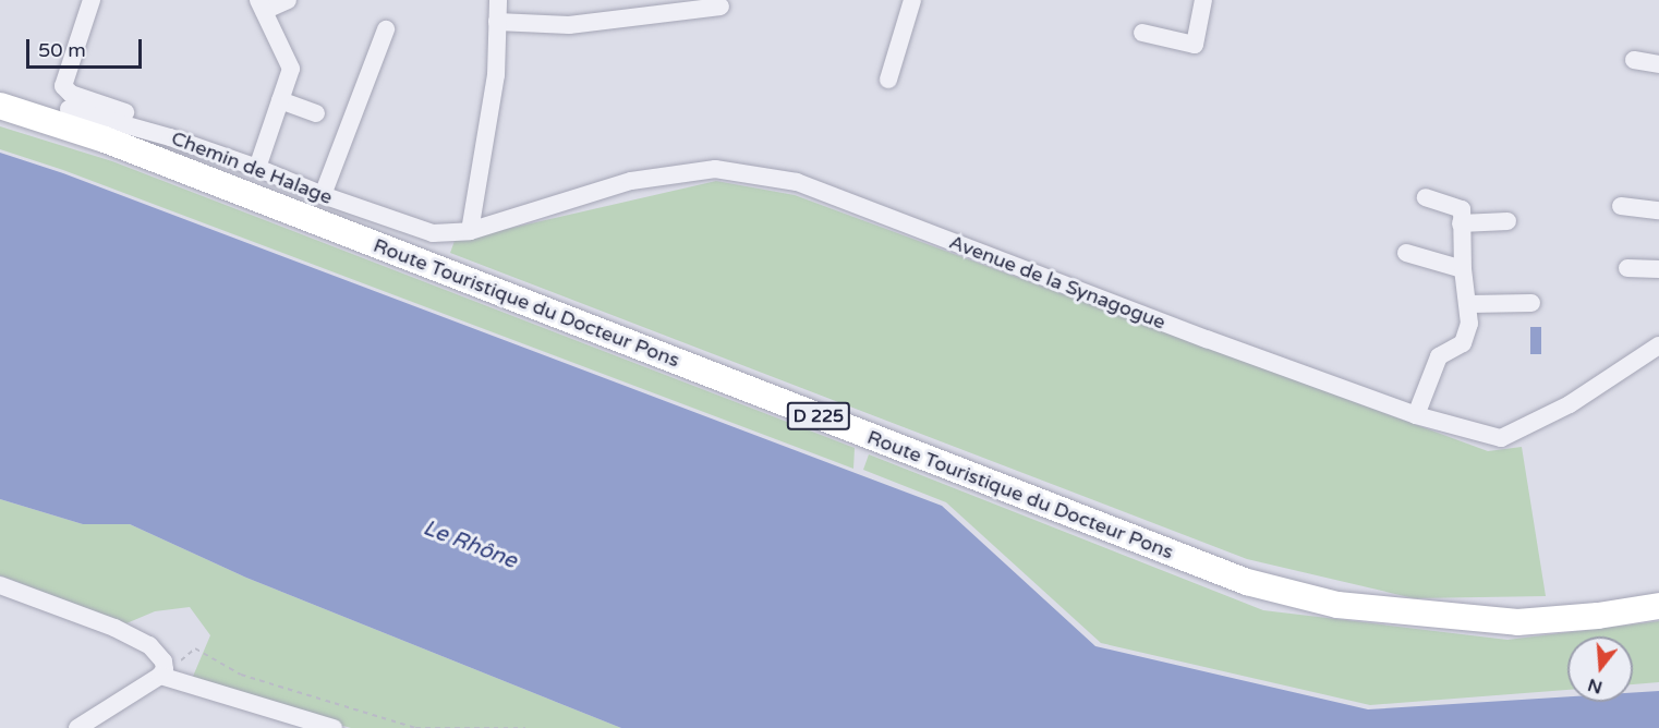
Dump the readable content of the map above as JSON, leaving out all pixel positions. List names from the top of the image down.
{
  "streets": {
    "highway": ["Route Touristique du Docteur Pons", "D 225"],
    "street": ["Chemin de Halage", "Avenue de la Synagogue"]
  },
  "crossings": [
    ["Chemin de Halage", "Avenue de la Synagogue"]
  ],
  "water": ["Le Rhône"],
  "scale_bar": "50 m",
  "north": "bottom"
}
